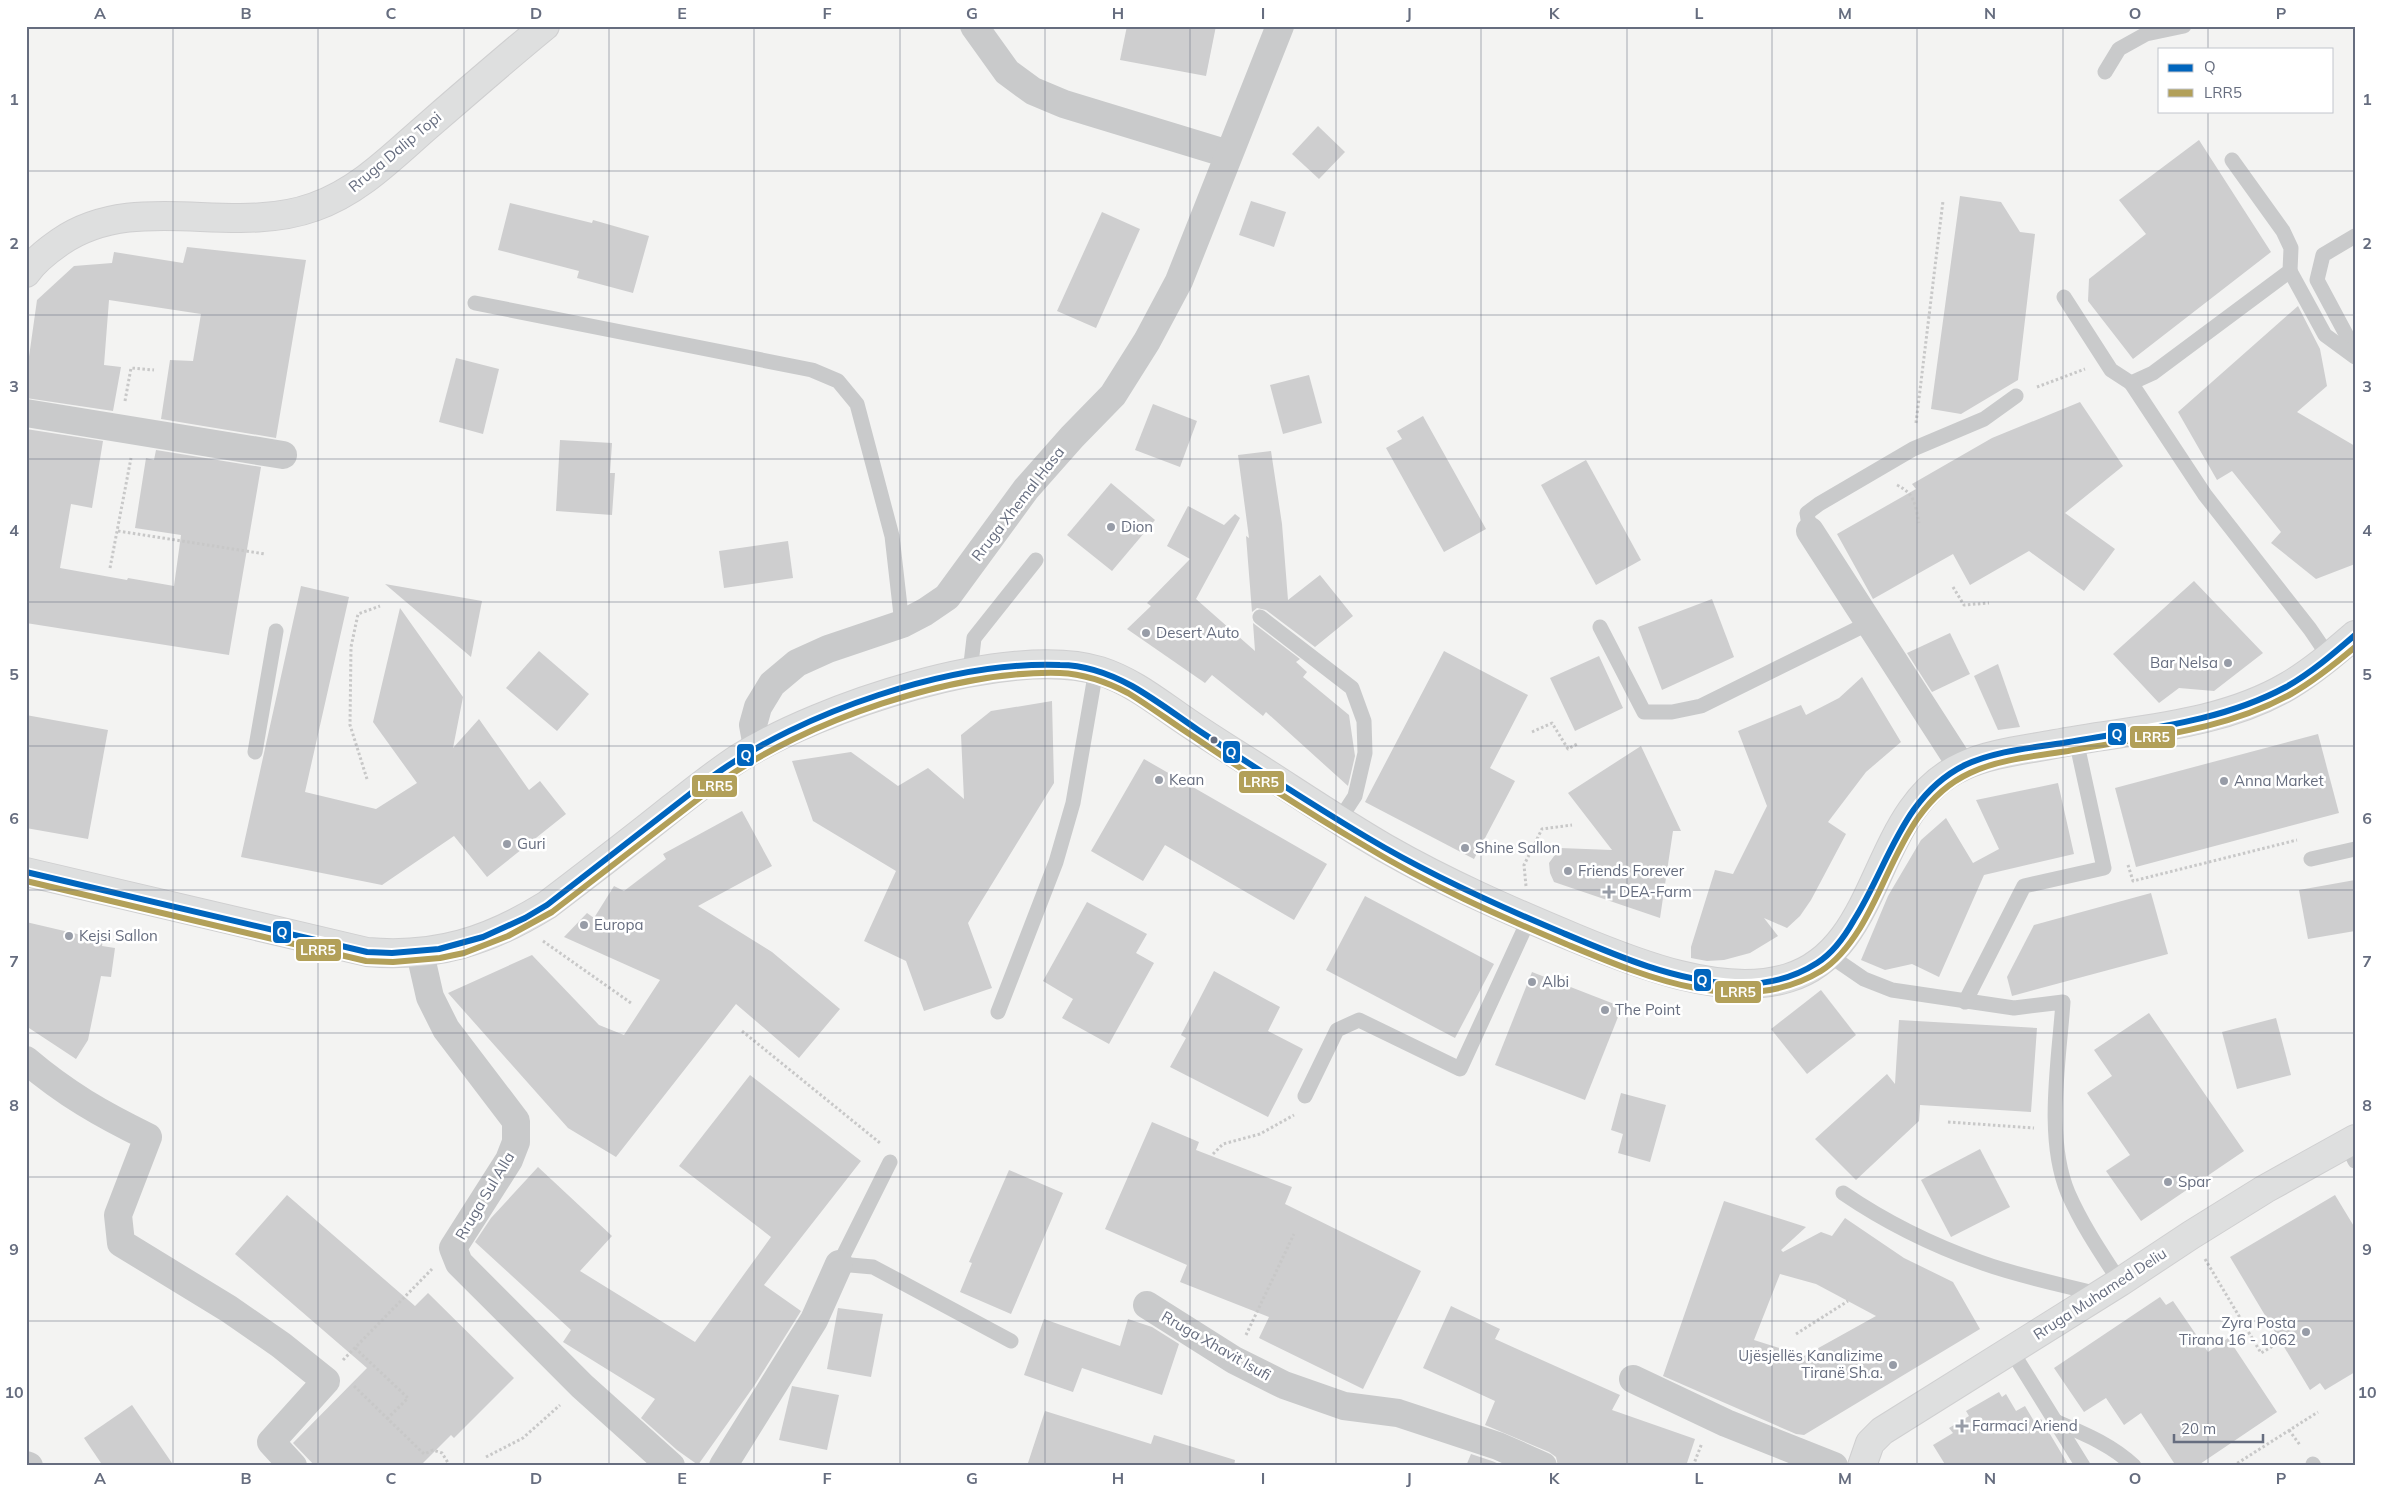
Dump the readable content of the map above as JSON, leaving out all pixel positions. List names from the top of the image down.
{
  "streets": {
    "main road": ["Rruga Dalip Topi", "Rruga Muhamed Deliu"],
    "street": ["Rruga Xhemal Hasa", "Rruga Sul Alla", "Rruga Xhavit Isufi"]
  },
  "places": {
    "other": [
      "Dion",
      "Desert Auto",
      "Bar Nelsa",
      "Kean",
      "Anna Market",
      "Guri",
      "Shine Sallon",
      "Friends Forever",
      "Europa",
      "Kejsi Sallon",
      "Albi",
      "The Point",
      "Spar",
      "Zyra Posta Tirana 16 - 1062",
      "Ujësjellës Kanalizime Tiranë Sh.a."
    ],
    "health": ["DEA-Farm", "Farmaci Ariend"]
  },
  "lines": ["transit line Q", "transit line LRR5"],
  "legend": ["Q", "LRR5"],
  "scale_bar": "20 m",
  "grid": {
    "columns": [
      "A",
      "B",
      "C",
      "D",
      "E",
      "F",
      "G",
      "H",
      "I",
      "J",
      "K",
      "L",
      "M",
      "N",
      "O",
      "P"
    ],
    "rows": [
      "1",
      "2",
      "3",
      "4",
      "5",
      "6",
      "7",
      "8",
      "9",
      "10"
    ]
  }
}
